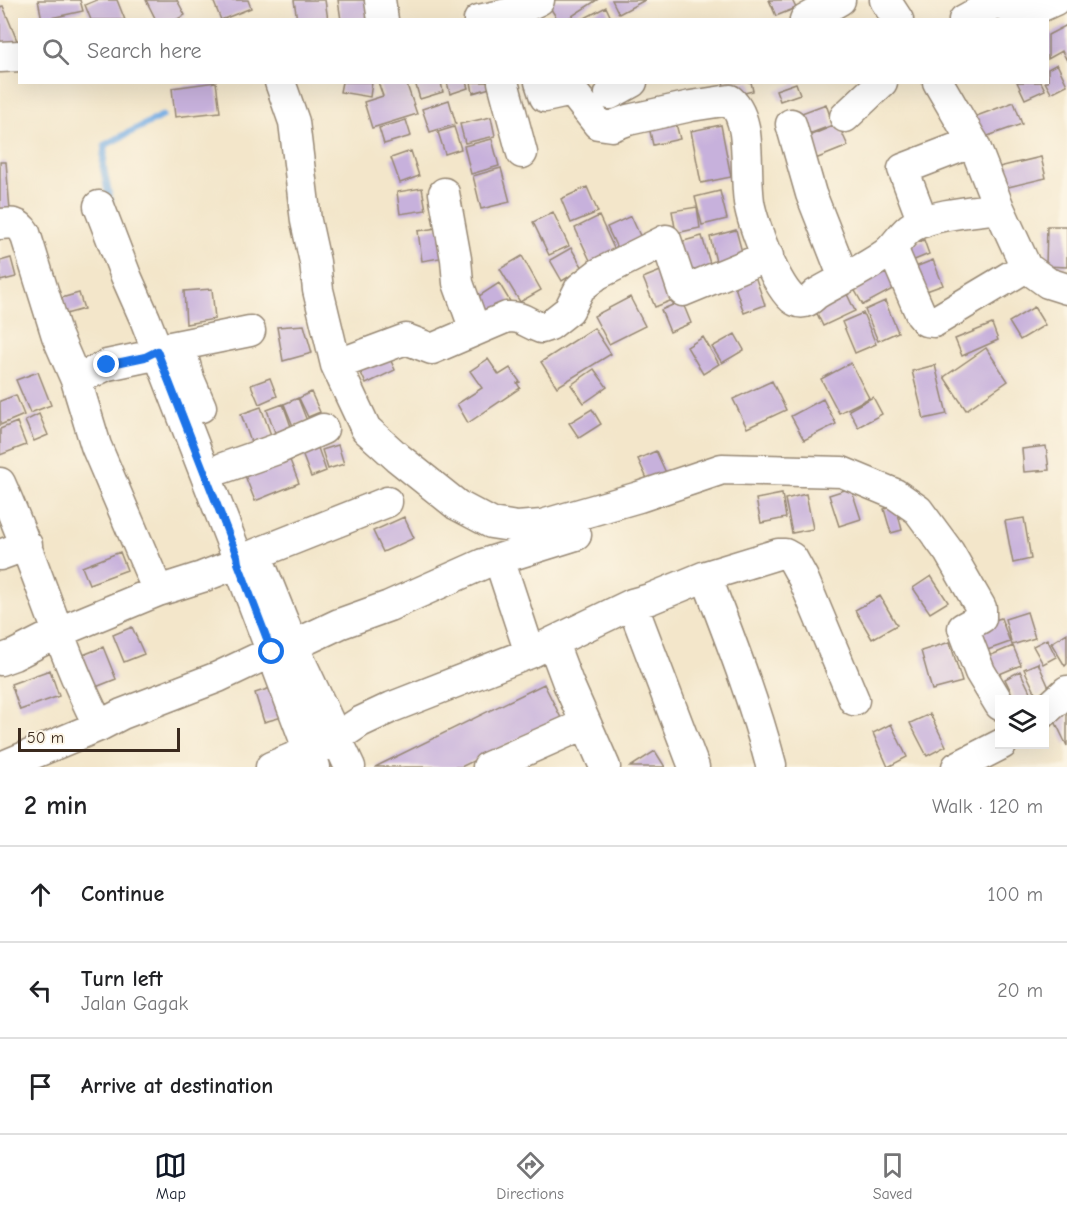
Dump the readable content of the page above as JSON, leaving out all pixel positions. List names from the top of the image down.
{
  "scale_bar": "50 m",
  "page": {
    "search": "Search here",
    "scale": "50 m",
    "heading": ["2 min", "Walk · 120 m"],
    "list": [
      ["Continue", "100 m"],
      ["Turn left", "Jalan Gagak", "20 m"],
      "Arrive at destination"
    ],
    "nav": ["Map", "Directions", "Saved"]
  }
}
